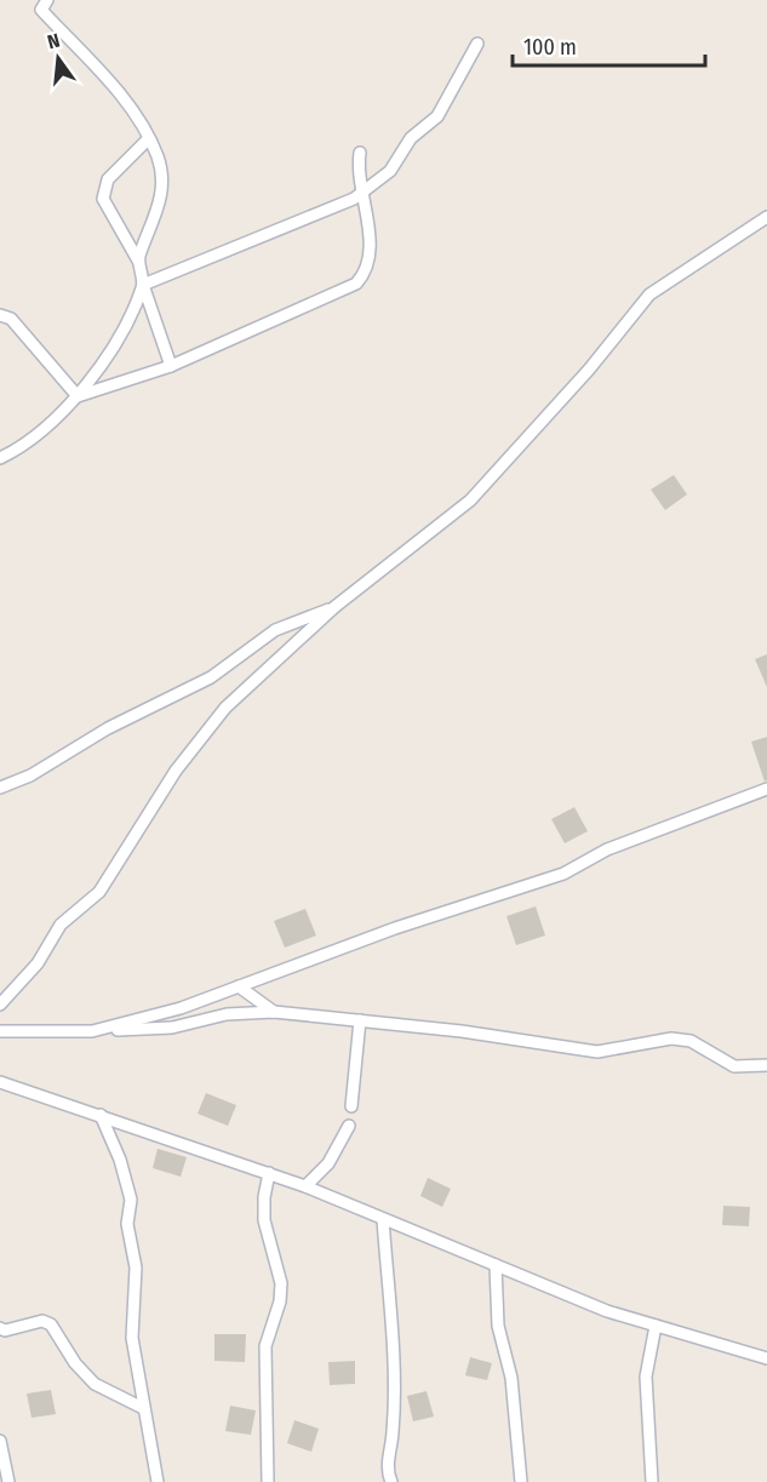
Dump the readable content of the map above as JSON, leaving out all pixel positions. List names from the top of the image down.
{
  "scale_bar": "100 m",
  "north": "top"
}
